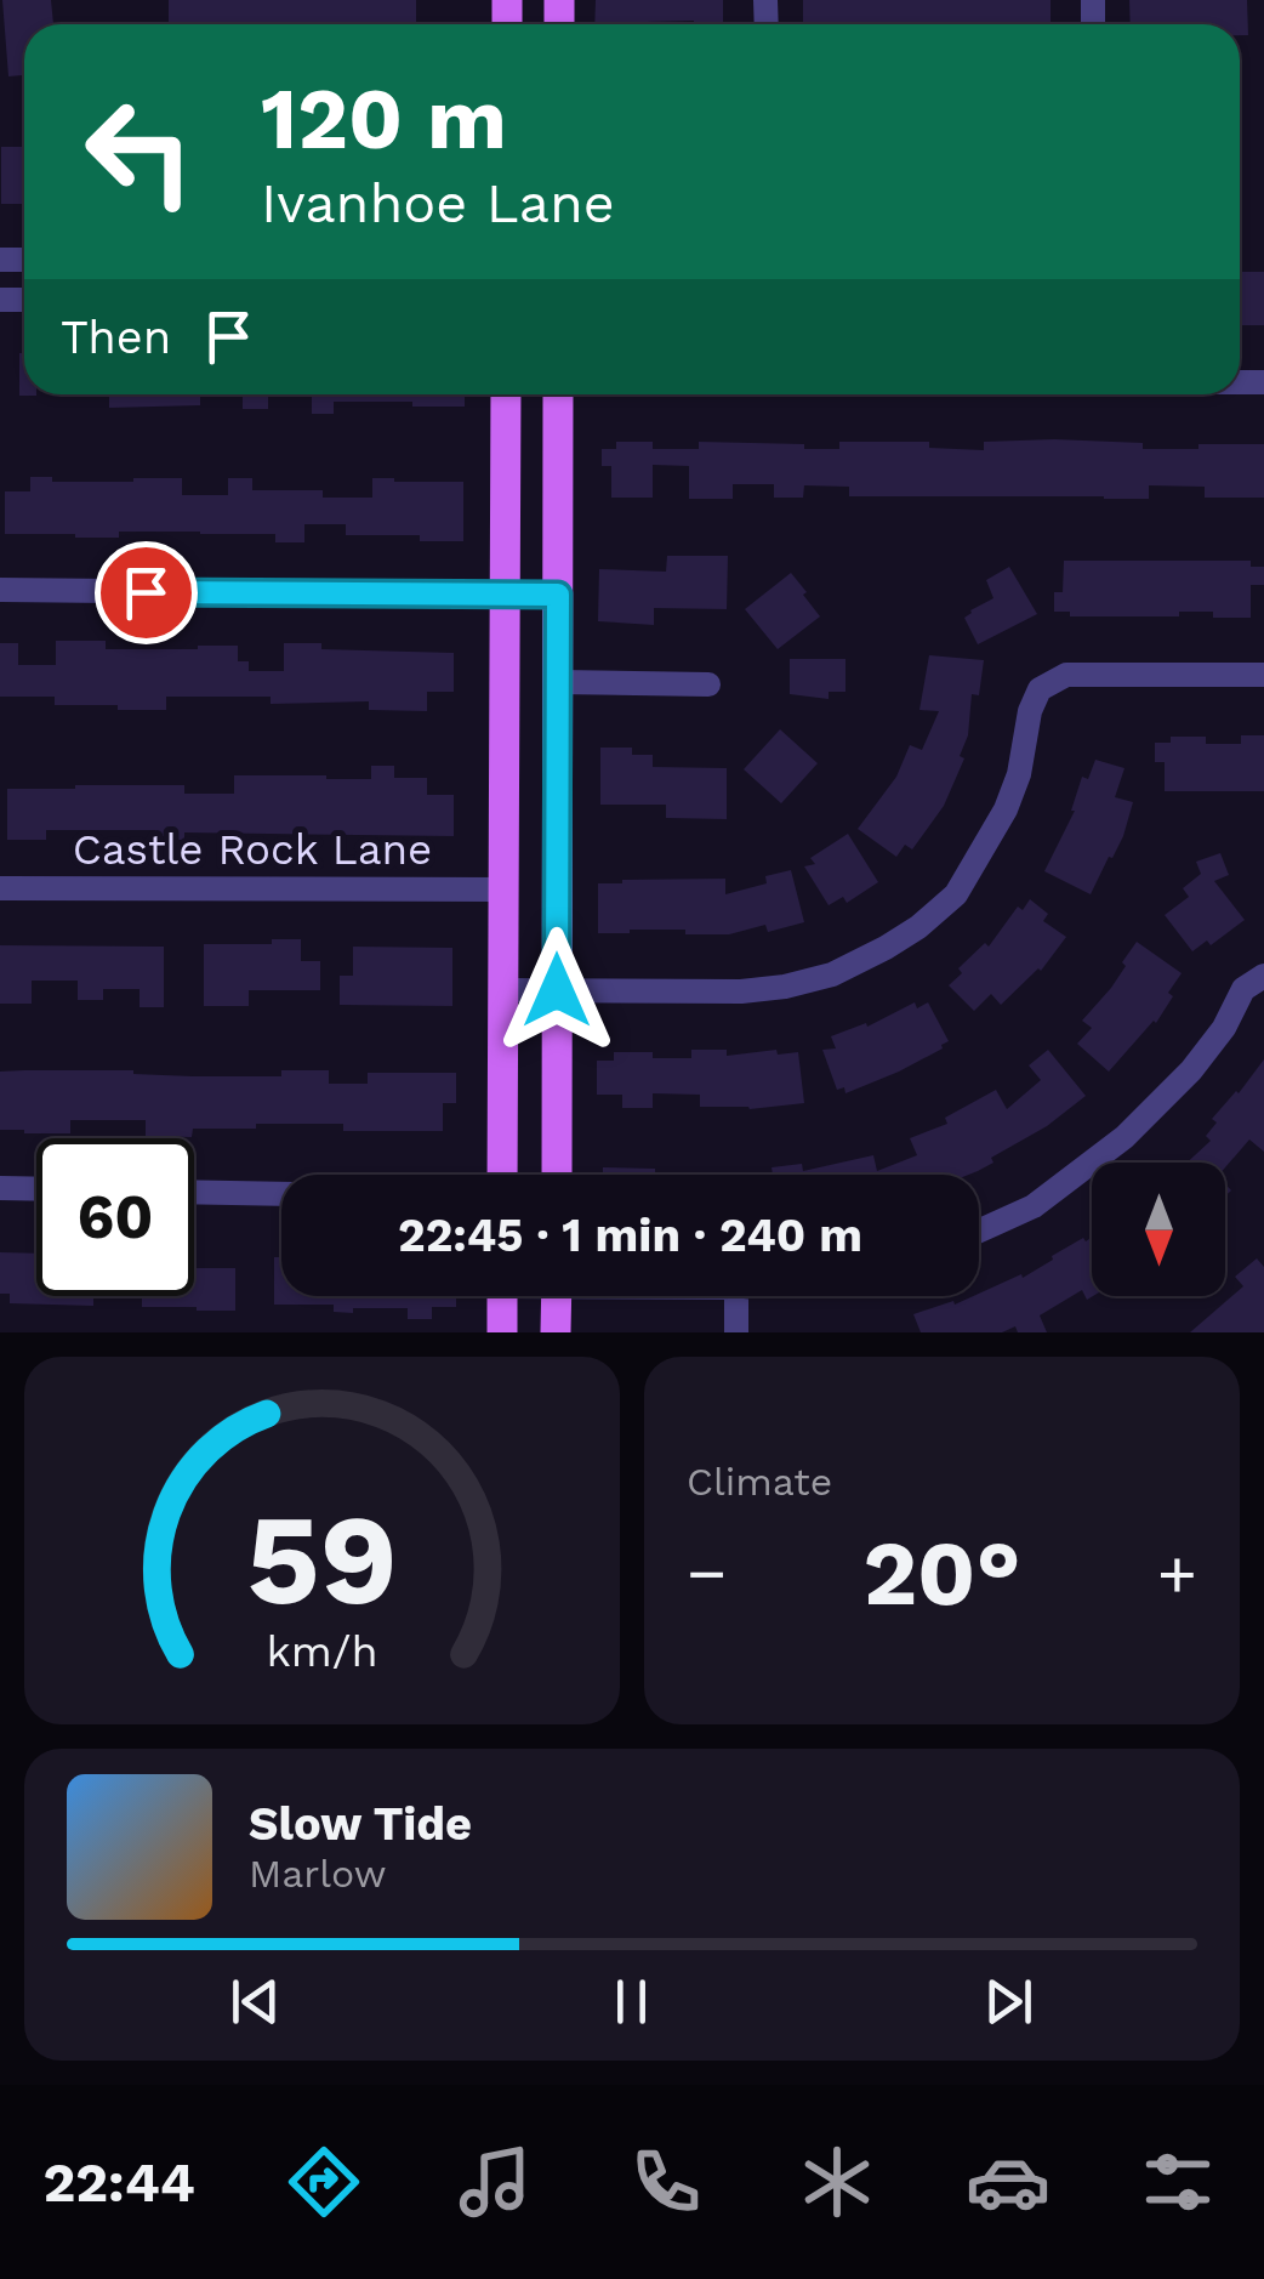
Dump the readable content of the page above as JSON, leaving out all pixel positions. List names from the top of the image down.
{
  "streets": {
    "street": ["Castle Rock Lane"]
  },
  "north": "bottom",
  "page": {
    "turn": ["120 m", "Ivanhoe Lane"],
    "then": "Then",
    "limit": "60",
    "trip": "22:45 · 1 min · 240 m",
    "tile": "Climate",
    "heat": ["−", "20°", "+"],
    "song": ["Slow Tide", "Marlow"],
    "tabs": "22:44",
    "gauge": ["59", "km/h"]
  }
}
